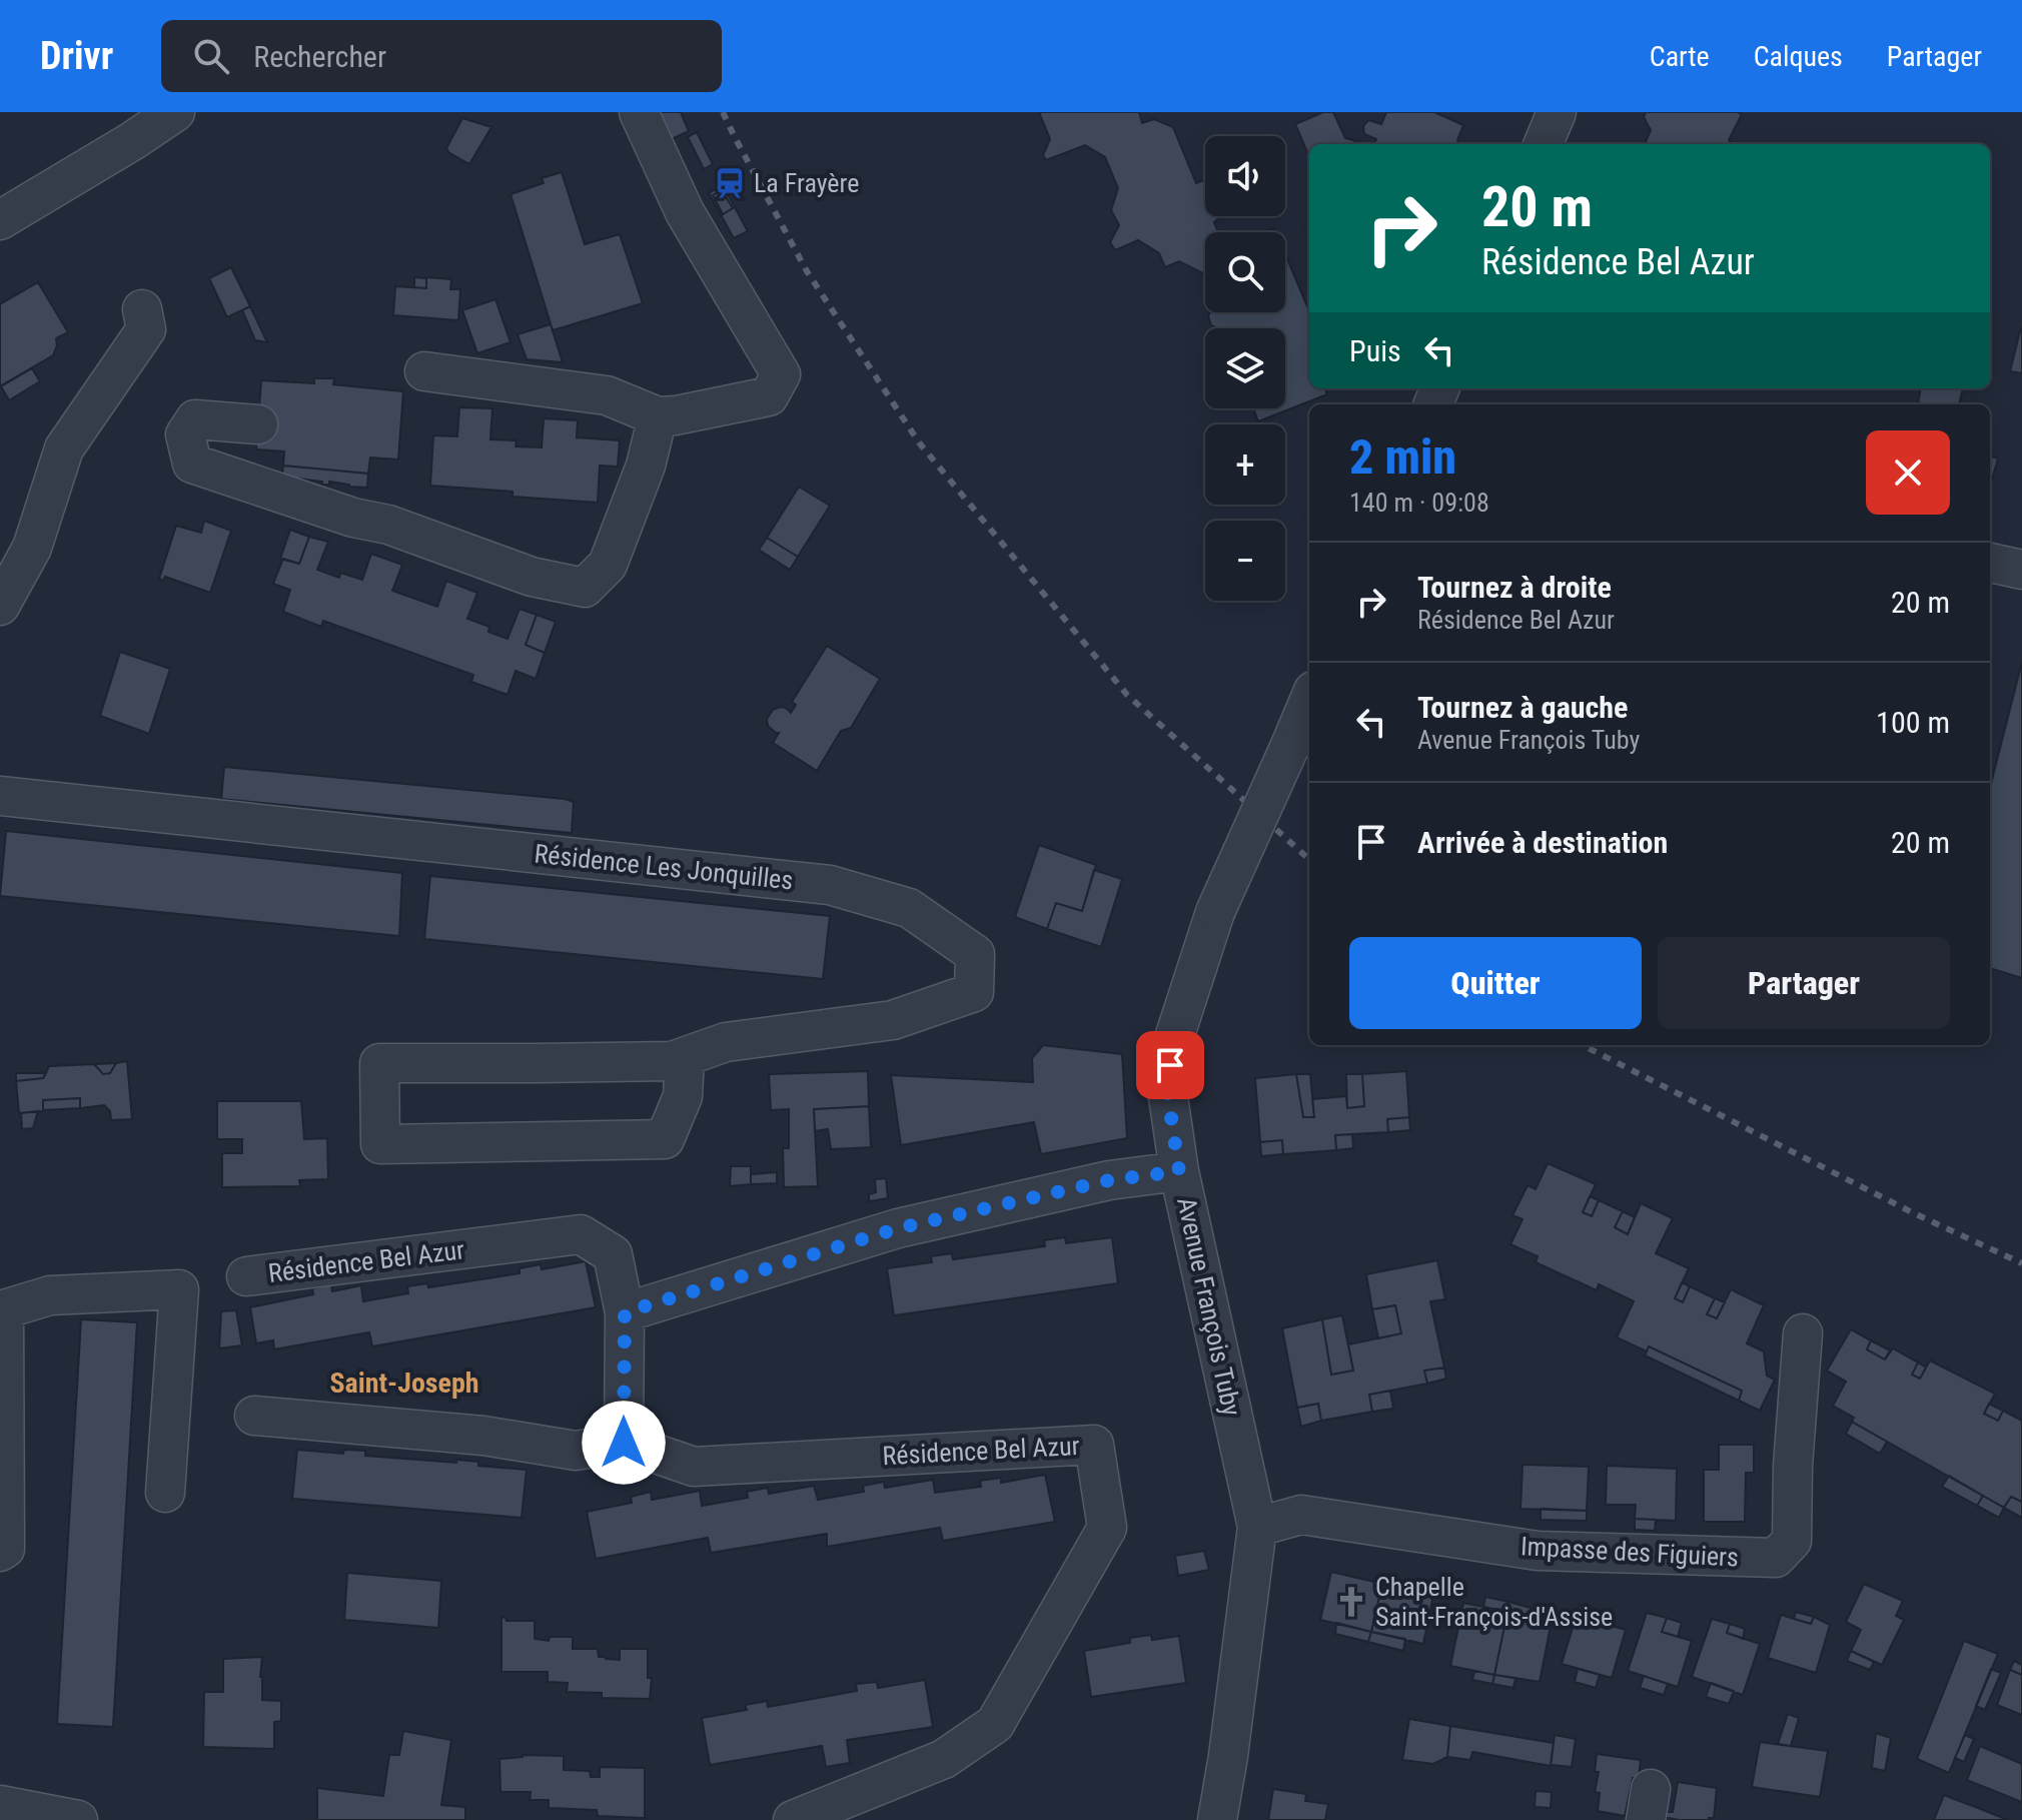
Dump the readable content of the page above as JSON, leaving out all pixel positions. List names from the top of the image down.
{
  "streets": {
    "street": [
      "Résidence Les Jonquilles",
      "Résidence Bel Azur",
      "Avenue François Tuby",
      "Impasse des Figuiers"
    ]
  },
  "crossings": [
    ["Avenue François Tuby", "Impasse des Figuiers"]
  ],
  "districts": ["Saint-Joseph"],
  "places": {
    "station": ["La Frayère"],
    "church": ["Chapelle Saint-François-d'Assise"]
  },
  "page": {
    "header": "Drivr",
    "search": "Rechercher",
    "nav": ["Carte", "Calques", "Partager"],
    "map_buttons": ["+", "−"],
    "turn": ["20 m", "Résidence Bel Azur"],
    "then": "Puis",
    "heading": ["2 min", "140 m · 09:08"],
    "list": [
      {
        "name": "Tournez à droite",
        "note": "Résidence Bel Azur",
        "value": "20 m"
      },
      {
        "name": "Tournez à gauche",
        "note": "Avenue François Tuby",
        "value": "100 m"
      },
      {
        "name": "Arrivée à destination",
        "value": "20 m"
      }
    ],
    "buttons": ["Quitter", "Partager"]
  }
}
